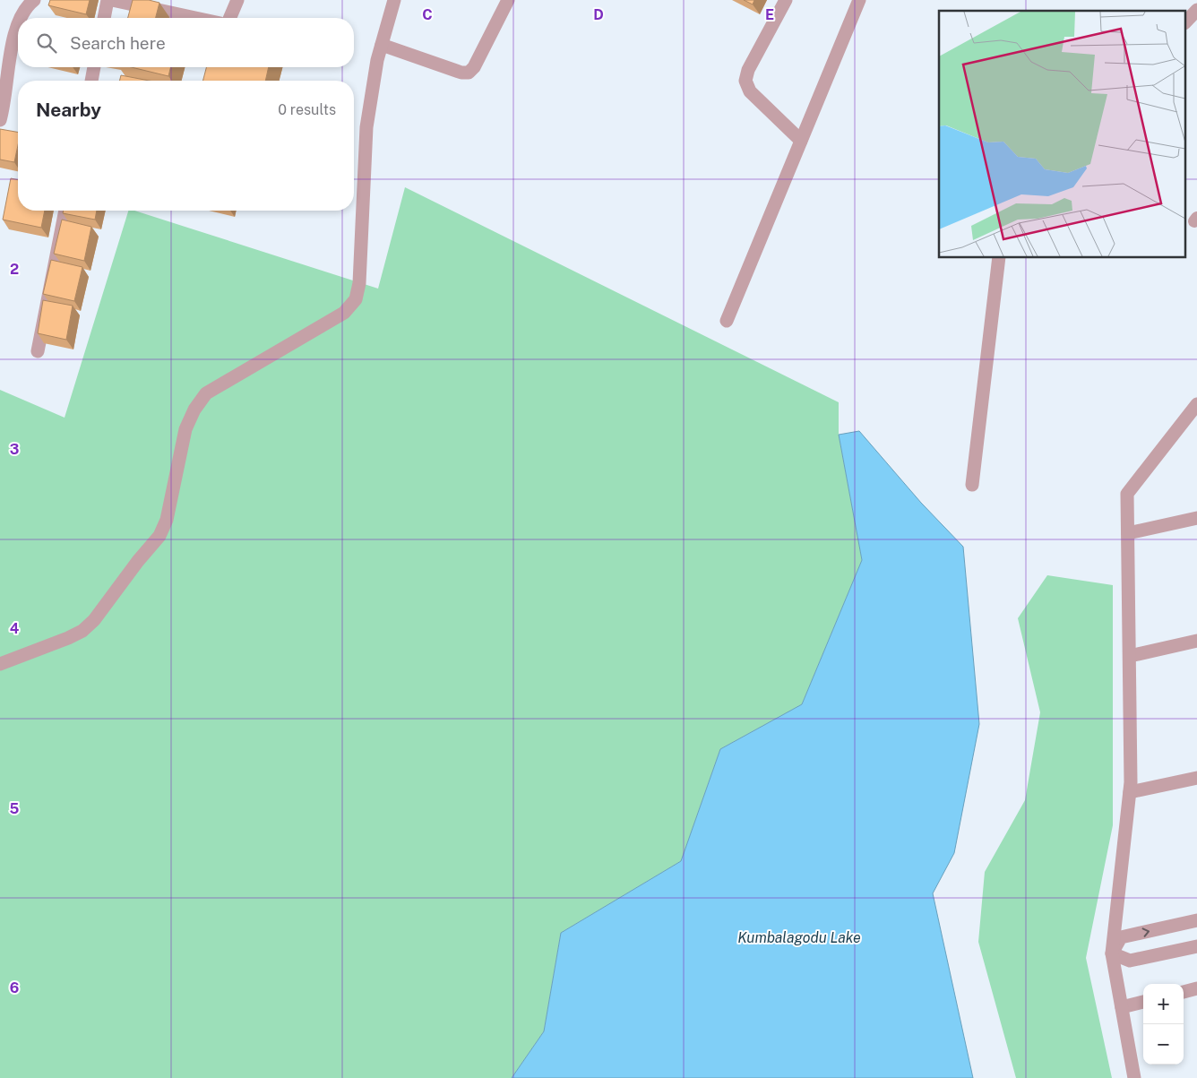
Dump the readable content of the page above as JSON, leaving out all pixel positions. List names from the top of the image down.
{
  "water": ["Kumbalagodu Lake"],
  "page": {
    "search": "Search here",
    "heading": ["Nearby", "0 results"],
    "map_buttons": ["+", "−"]
  },
  "grid": {
    "columns": ["C", "D", "E"],
    "rows": [
      "2",
      "3",
      "4",
      "5",
      "6"
    ]
  }
}
